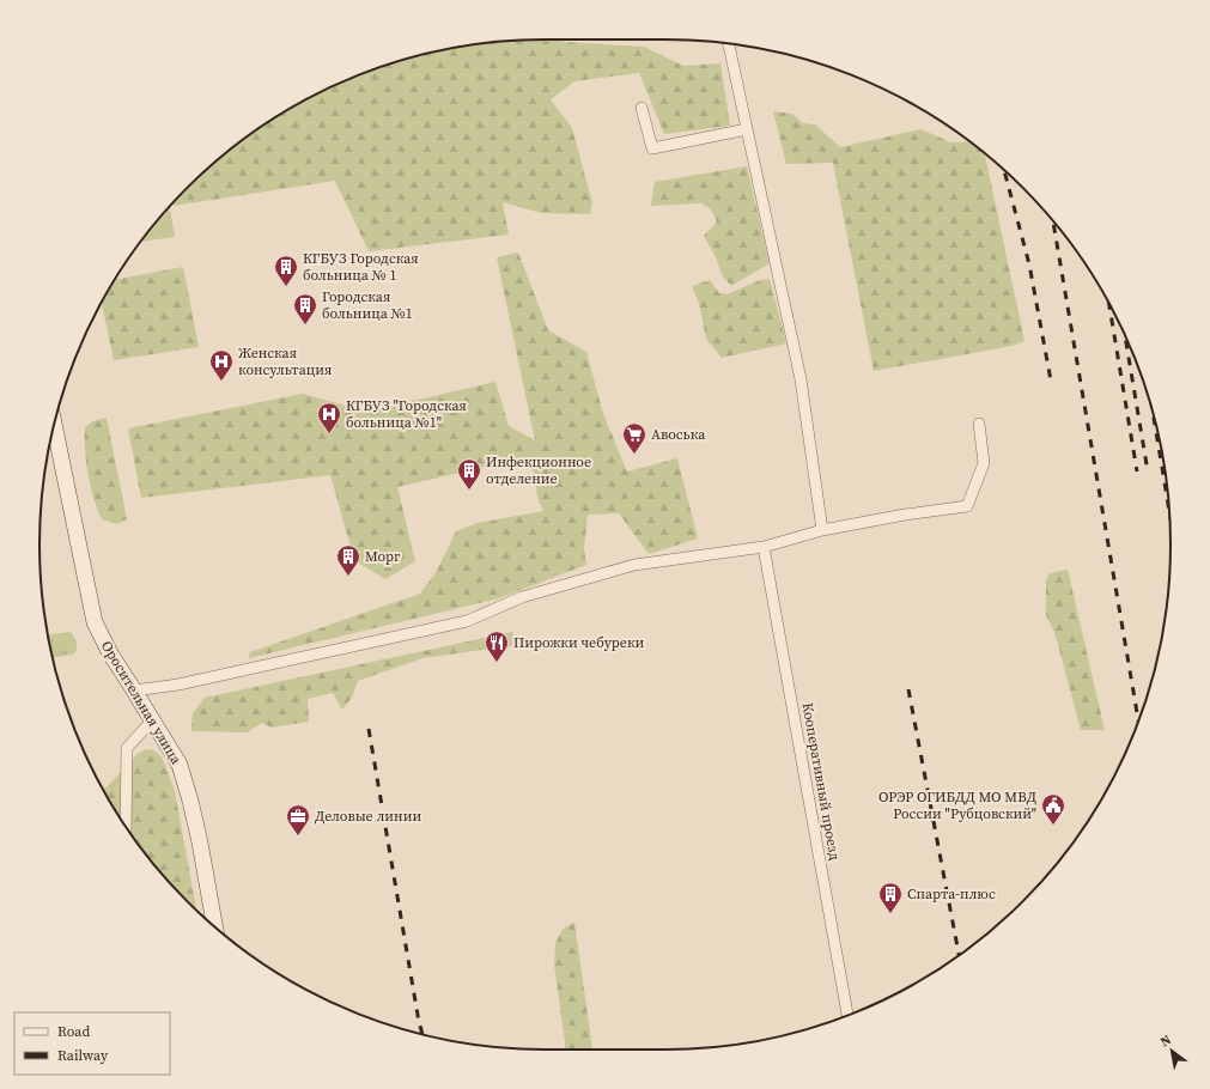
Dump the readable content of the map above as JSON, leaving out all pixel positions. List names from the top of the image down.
{
  "streets": {
    "main road": ["Оросительная улица"],
    "street": ["Кооперативный проезд"]
  },
  "places": {
    "building": [
      "КГБУЗ Городская больница № 1",
      "Городская больница №1",
      "Инфекционное отделение",
      "Морг",
      "Спарта-плюс"
    ],
    "hospital": ["Женская консультация", "КГБУЗ \"Городская больница №1\""],
    "supermarket": ["Авоська"],
    "restaurant": ["Пирожки чебуреки"],
    "public building": ["ОРЭР ОГИБДД МО МВД России \"Рубцовский\""],
    "office": ["Деловые линии"]
  },
  "legend": ["Road", "Railway"],
  "north": "top left"
}
